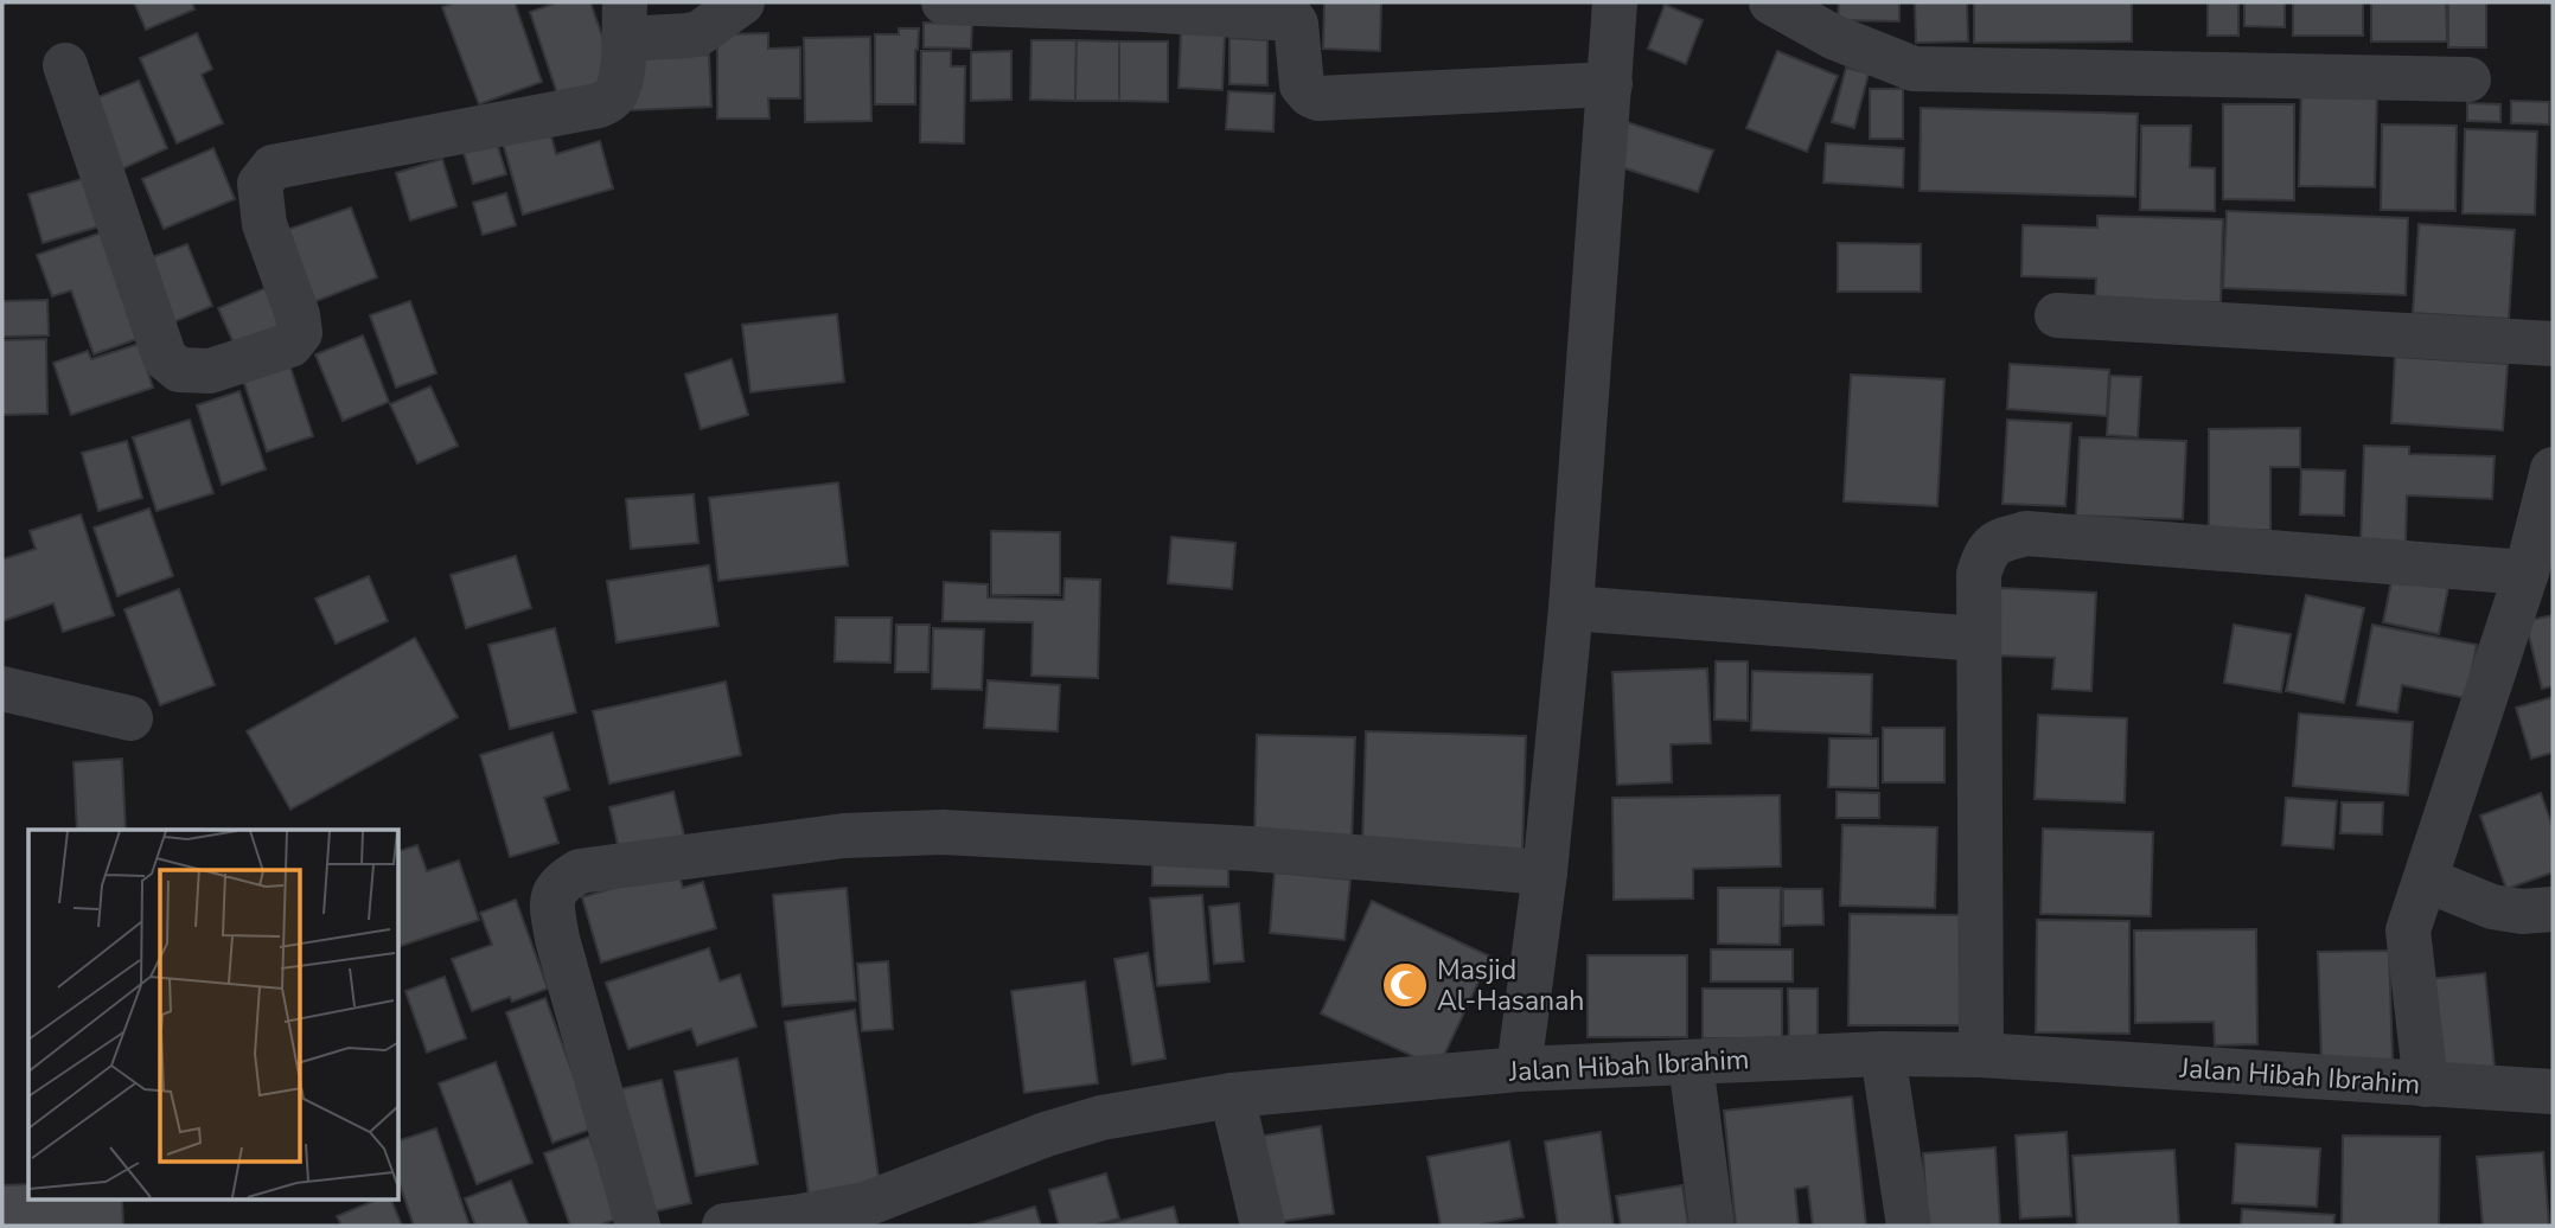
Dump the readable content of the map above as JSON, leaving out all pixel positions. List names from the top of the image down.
{
  "streets": {
    "street": ["Jalan Hibah Ibrahim"]
  },
  "places": {
    "mosque": ["Masjid Al-Hasanah"]
  }
}
